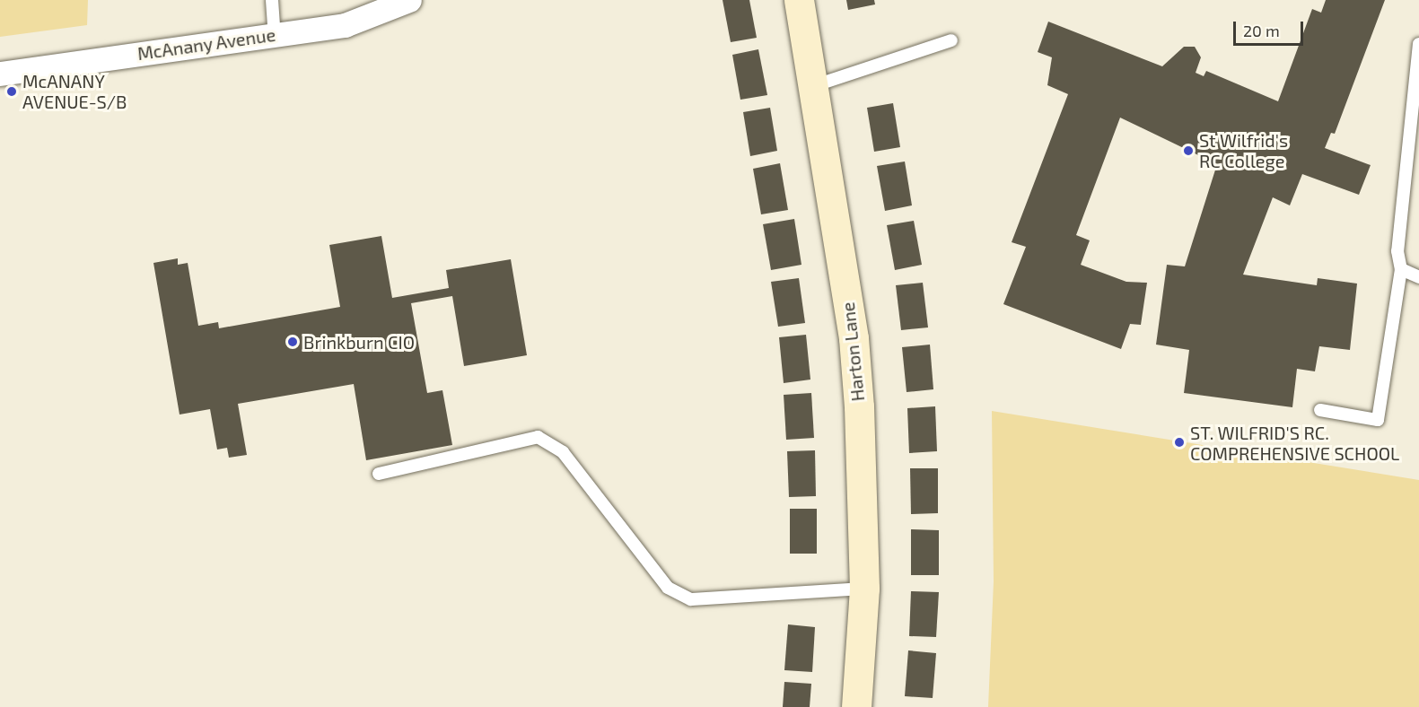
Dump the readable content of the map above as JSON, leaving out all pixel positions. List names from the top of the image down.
{
  "streets": {
    "street": ["McAnany Avenue", "Harton Lane"]
  },
  "places": [
    "McANANY AVENUE-S/B",
    "St Wilfrid's RC College",
    "Brinkburn CIO",
    "ST. WILFRID'S RC. COMPREHENSIVE SCHOOL"
  ],
  "scale_bar": "20 m"
}
